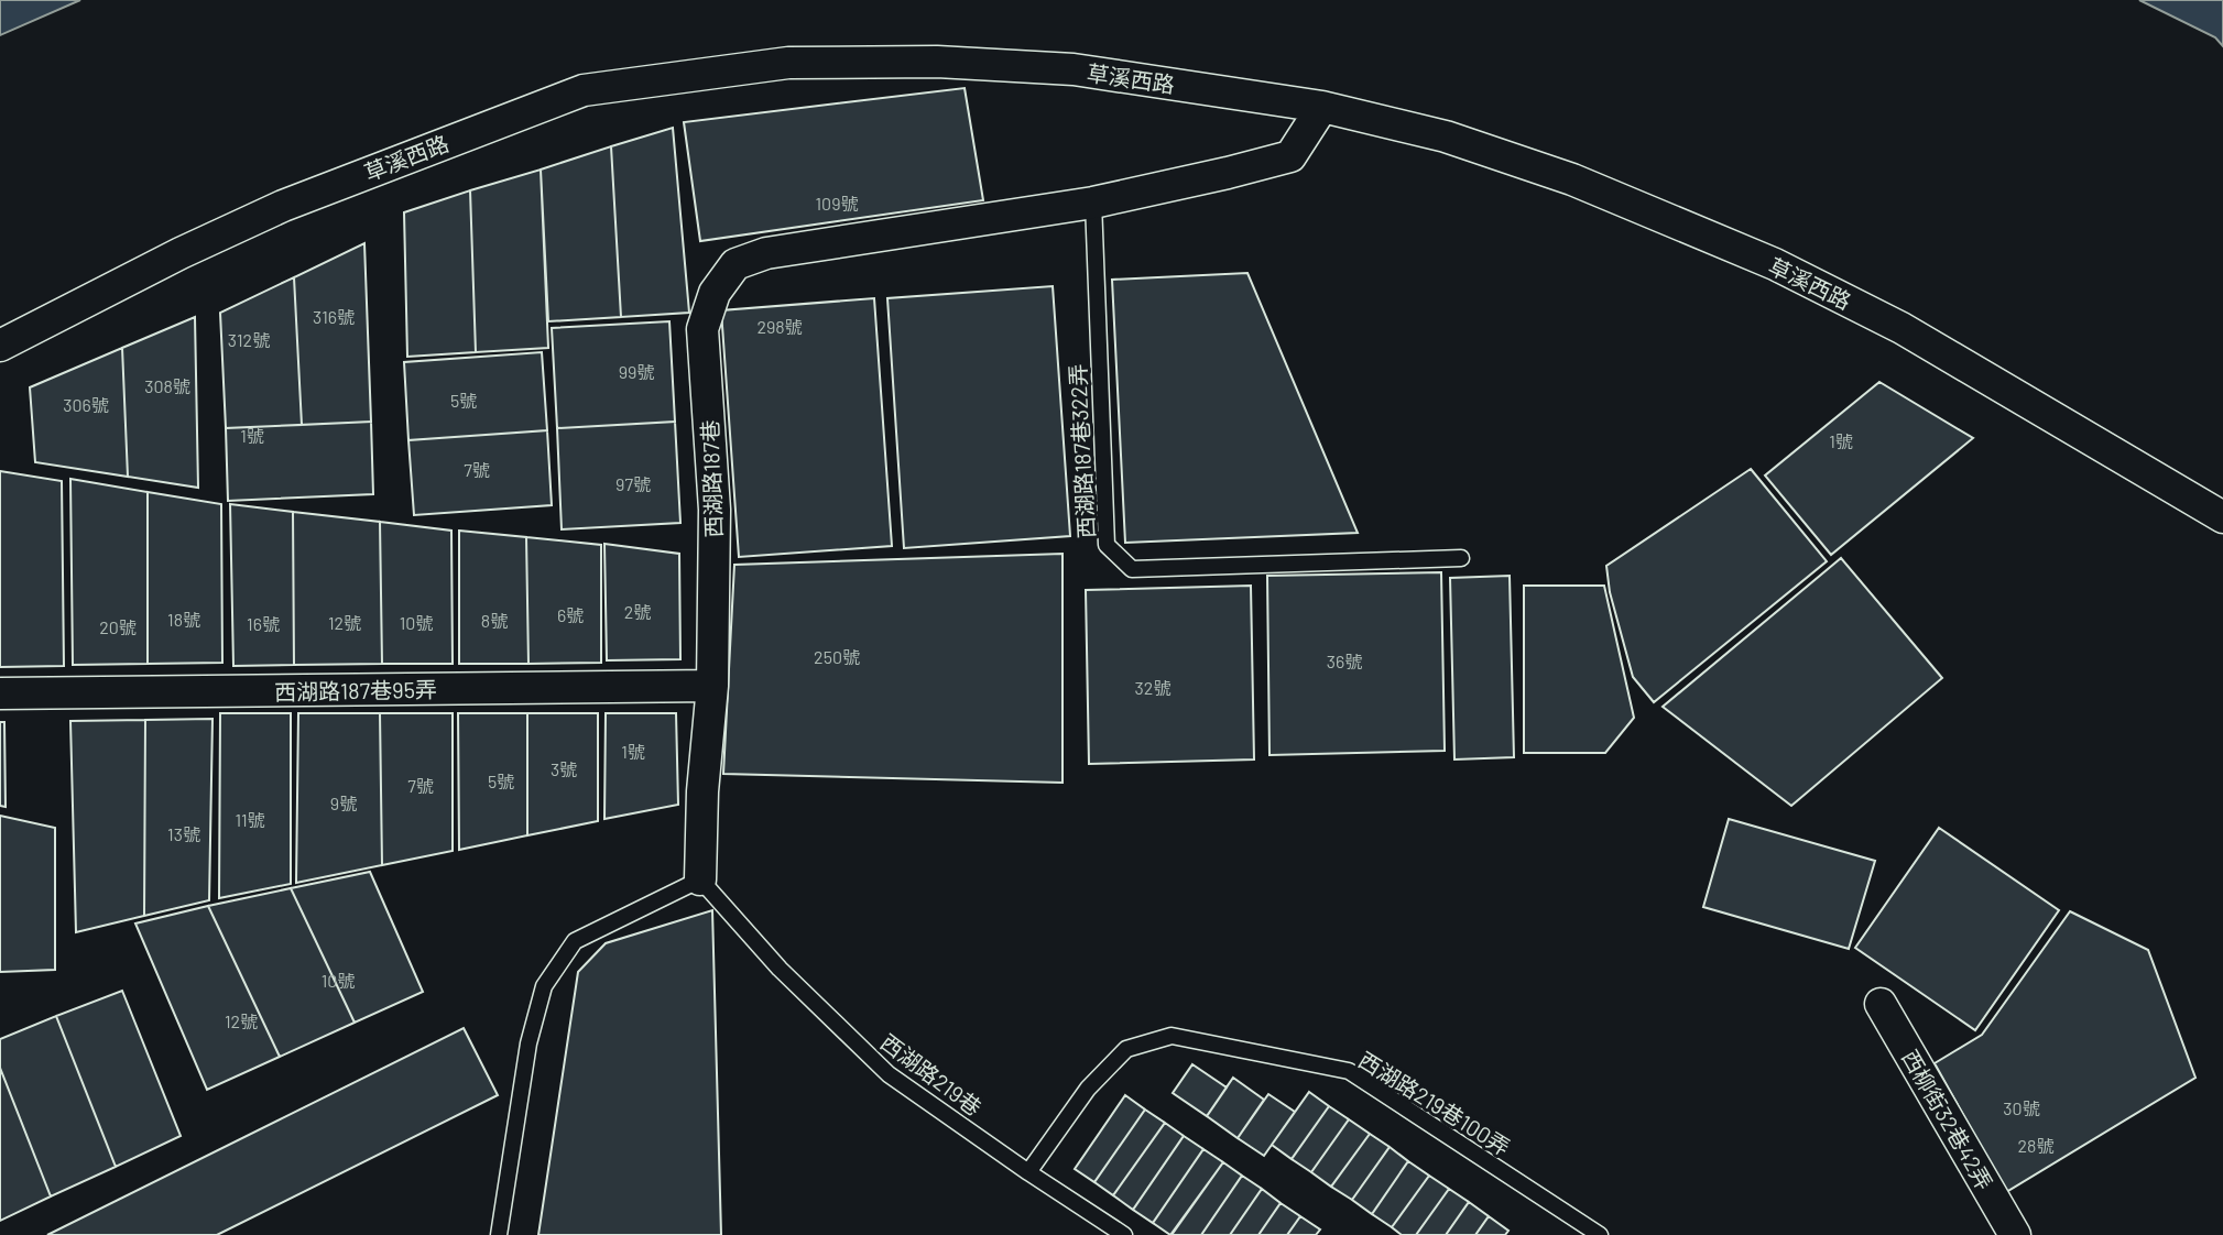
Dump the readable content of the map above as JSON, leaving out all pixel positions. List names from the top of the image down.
{
  "streets": {
    "street": [
      "草溪西路",
      "西湖路187巷",
      "西湖路187巷95弄",
      "西柳街32巷42弄"
    ],
    "lane": ["西湖路187巷322弄", "西湖路219巷", "西湖路219巷100弄"]
  },
  "crossings": [
    ["草溪西路", "西湖路187巷"],
    ["西湖路187巷322弄", "西湖路187巷"],
    ["西湖路187巷", "西湖路187巷95弄"],
    ["西湖路187巷", "西湖路219巷"],
    ["西湖路219巷", "西湖路219巷100弄"]
  ],
  "house_numbers": [
    "109號",
    "316號",
    "298號",
    "312號",
    "99號",
    "308號",
    "5號",
    "306號",
    "1號",
    "1號",
    "7號",
    "97號",
    "2號",
    "6號",
    "18號",
    "8號",
    "12號",
    "10號",
    "16號",
    "20號",
    "250號",
    "36號",
    "32號",
    "1號",
    "3號",
    "5號",
    "7號",
    "9號",
    "11號",
    "13號",
    "10號",
    "12號",
    "30號",
    "28號"
  ]
}
